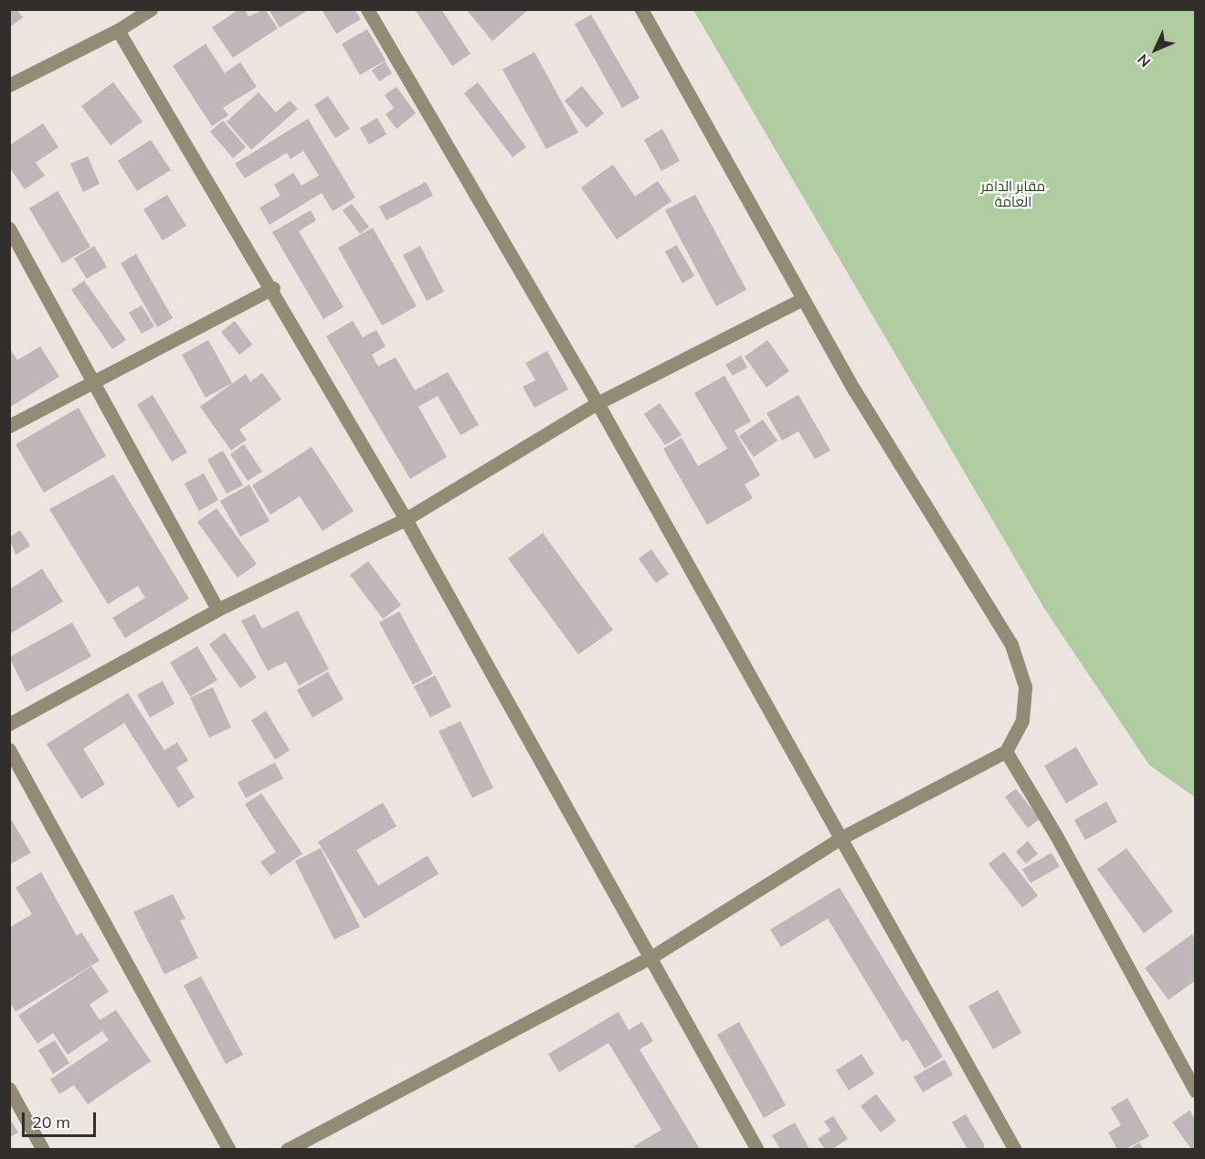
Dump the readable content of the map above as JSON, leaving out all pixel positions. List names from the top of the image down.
{
  "parks": ["مقابر الدامر العامة"],
  "scale_bar": "20 m",
  "north": "bottom left"
}
